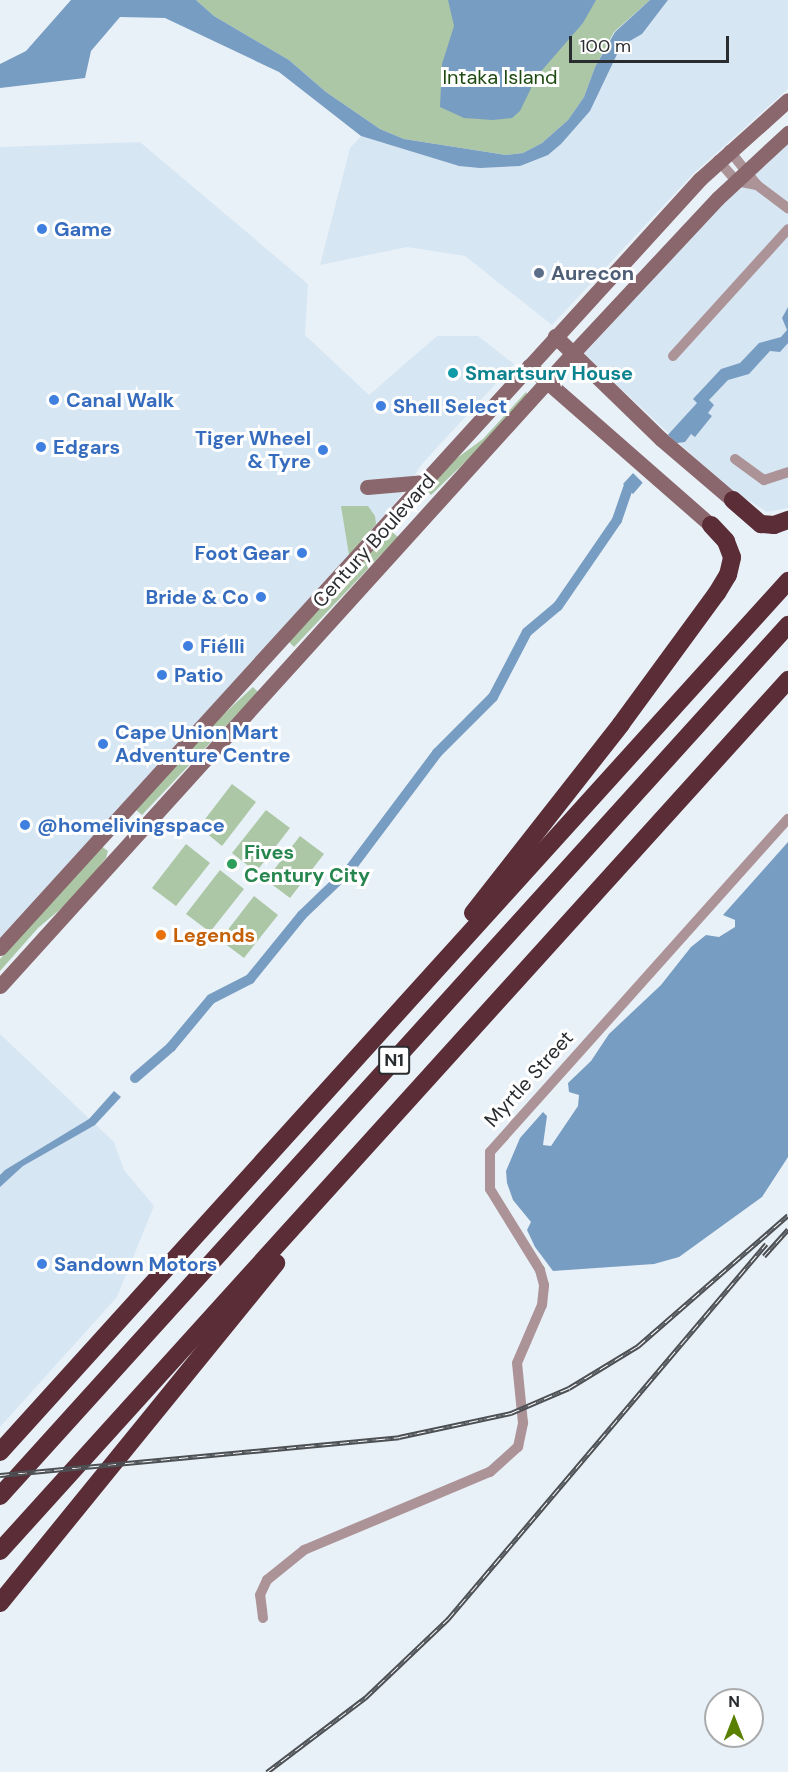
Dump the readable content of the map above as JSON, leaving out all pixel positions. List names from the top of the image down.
{
  "streets": {
    "highway": ["N1"],
    "main road": ["Century Boulevard"],
    "street": ["Myrtle Street"]
  },
  "parks": ["Intaka Island"],
  "places": [
    "Game",
    "Aurecon",
    "Smartsurv House",
    "Canal Walk",
    "Shell Select",
    "Edgars",
    "Tiger Wheel & Tyre",
    "Foot Gear",
    "Bride & Co",
    "Fiélli",
    "Patio",
    "Cape Union Mart Adventure Centre",
    "@homelivingspace",
    "Fives Century City",
    "Legends",
    "Sandown Motors"
  ],
  "scale_bar": "100 m",
  "north": "top"
}
